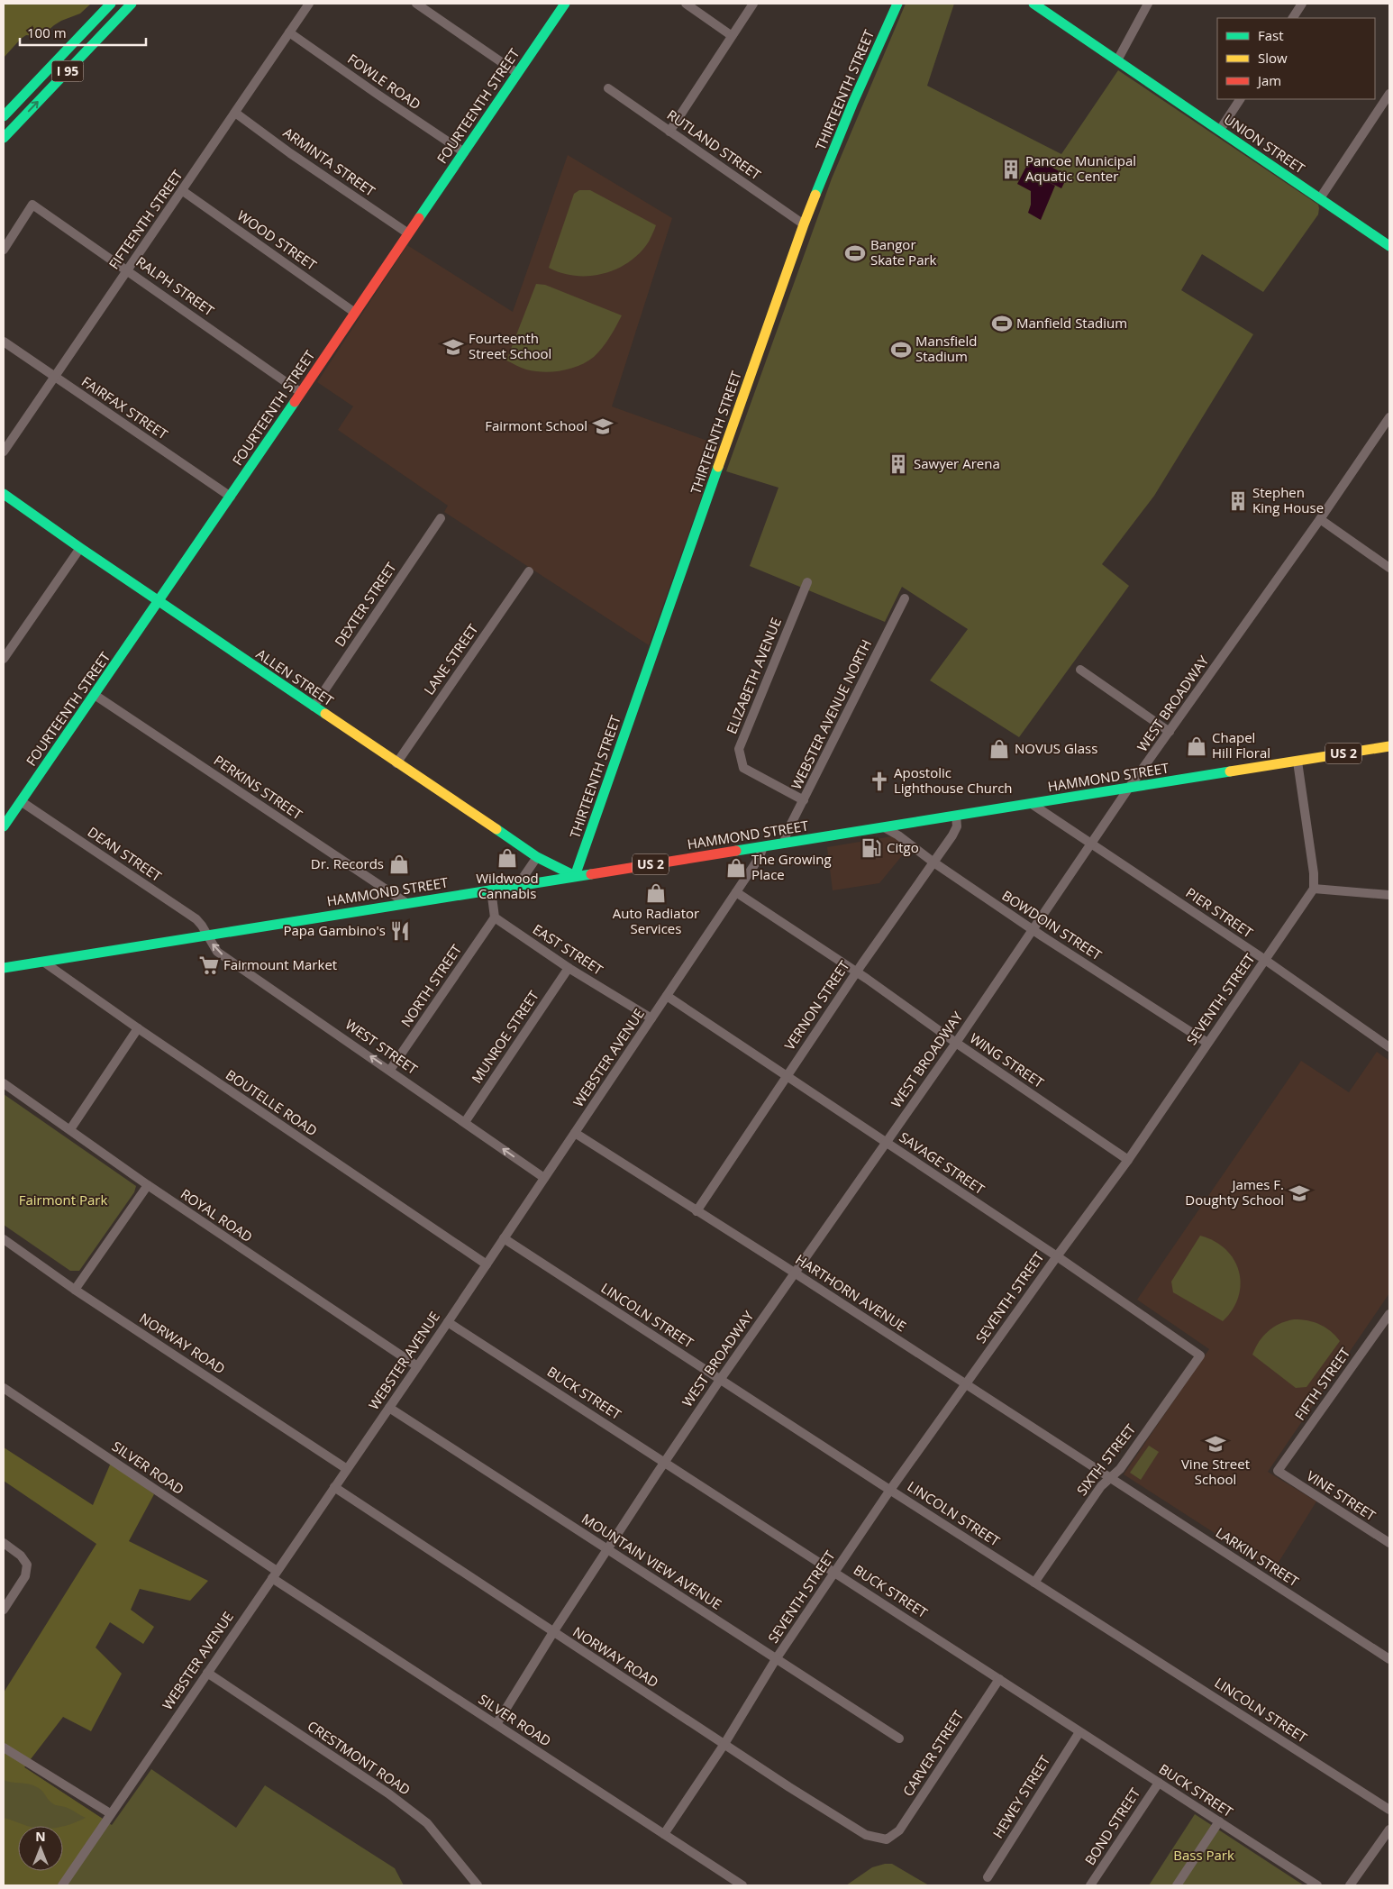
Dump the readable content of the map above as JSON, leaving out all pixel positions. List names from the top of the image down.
{
  "streets": {
    "main road": [
      "I 95",
      "THIRTEENTH STREET",
      "FOURTEENTH STREET",
      "UNION STREET",
      "ALLEN STREET",
      "US 2",
      "HAMMOND STREET"
    ],
    "street": [
      "FOWLE ROAD",
      "RUTLAND STREET",
      "ARMINTA STREET",
      "FIFTEENTH STREET",
      "WOOD STREET",
      "RALPH STREET",
      "FAIRFAX STREET",
      "DEXTER STREET",
      "LANE STREET",
      "ELIZABETH AVENUE",
      "WEST BROADWAY",
      "WEBSTER AVENUE NORTH",
      "PERKINS STREET",
      "DEAN STREET",
      "PIER STREET",
      "BOWDOIN STREET",
      "EAST STREET",
      "NORTH STREET",
      "SEVENTH STREET",
      "VERNON STREET",
      "MUNROE STREET",
      "WEST STREET",
      "WEBSTER AVENUE",
      "WING STREET",
      "BOUTELLE ROAD",
      "SAVAGE STREET",
      "ROYAL ROAD",
      "HARTHORN AVENUE",
      "LINCOLN STREET",
      "NORWAY ROAD",
      "FIFTH STREET",
      "BUCK STREET",
      "SIXTH STREET",
      "SILVER ROAD",
      "VINE STREET",
      "LARKIN STREET",
      "MOUNTAIN VIEW AVENUE",
      "CARVER STREET",
      "CRESTMONT ROAD",
      "HEWEY STREET",
      "BOND STREET"
    ]
  },
  "crossings": [
    ["FOWLE ROAD", "FOURTEENTH STREET"],
    ["FOWLE ROAD", "FIFTEENTH STREET"],
    ["THIRTEENTH STREET", "RUTLAND STREET"],
    ["THIRTEENTH STREET", "ALLEN STREET"],
    ["THIRTEENTH STREET", "HAMMOND STREET"],
    ["FOURTEENTH STREET", "ARMINTA STREET"],
    ["FOURTEENTH STREET", "WOOD STREET"],
    ["FOURTEENTH STREET", "RALPH STREET"],
    ["FOURTEENTH STREET", "FAIRFAX STREET"],
    ["FOURTEENTH STREET", "ALLEN STREET"],
    ["FOURTEENTH STREET", "PERKINS STREET"],
    ["FOURTEENTH STREET", "DEAN STREET"],
    ["ARMINTA STREET", "FIFTEENTH STREET"],
    ["FIFTEENTH STREET", "WOOD STREET"],
    ["FIFTEENTH STREET", "RALPH STREET"],
    ["FIFTEENTH STREET", "FAIRFAX STREET"],
    ["DEXTER STREET", "ALLEN STREET"],
    ["LANE STREET", "ALLEN STREET"],
    ["ELIZABETH AVENUE", "WEBSTER AVENUE NORTH"],
    ["ALLEN STREET", "HAMMOND STREET"],
    ["WEST BROADWAY", "HAMMOND STREET"],
    ["WEST BROADWAY", "PIER STREET"],
    ["WEST BROADWAY", "BOWDOIN STREET"],
    ["WEST BROADWAY", "WING STREET"],
    ["WEST BROADWAY", "SAVAGE STREET"],
    ["WEST BROADWAY", "HARTHORN AVENUE"],
    ["WEST BROADWAY", "LINCOLN STREET"],
    ["WEST BROADWAY", "NORWAY ROAD"],
    ["WEST BROADWAY", "BUCK STREET"],
    ["WEST BROADWAY", "SILVER ROAD"],
    ["WEST BROADWAY", "MOUNTAIN VIEW AVENUE"],
    ["WEBSTER AVENUE NORTH", "HAMMOND STREET"],
    ["HAMMOND STREET", "PERKINS STREET"],
    ["HAMMOND STREET", "DEAN STREET"],
    ["HAMMOND STREET", "PIER STREET"],
    ["HAMMOND STREET", "BOWDOIN STREET"],
    ["HAMMOND STREET", "VERNON STREET"],
    ["HAMMOND STREET", "WEST STREET"],
    ["HAMMOND STREET", "WEBSTER AVENUE"],
    ["HAMMOND STREET", "BOUTELLE ROAD"],
    ["DEAN STREET", "WEST STREET"],
    ["PIER STREET", "SEVENTH STREET"],
    ["BOWDOIN STREET", "SEVENTH STREET"],
    ["BOWDOIN STREET", "VERNON STREET"],
    ["EAST STREET", "NORTH STREET"],
    ["EAST STREET", "MUNROE STREET"],
    ["EAST STREET", "WEBSTER AVENUE"],
    ["NORTH STREET", "WEST STREET"],
    ["SEVENTH STREET", "WING STREET"],
    ["SEVENTH STREET", "SAVAGE STREET"],
    ["SEVENTH STREET", "HARTHORN AVENUE"],
    ["SEVENTH STREET", "LINCOLN STREET"],
    ["SEVENTH STREET", "NORWAY ROAD"],
    ["SEVENTH STREET", "BUCK STREET"],
    ["SEVENTH STREET", "SILVER ROAD"],
    ["SEVENTH STREET", "MOUNTAIN VIEW AVENUE"],
    ["VERNON STREET", "WING STREET"],
    ["VERNON STREET", "SAVAGE STREET"],
    ["VERNON STREET", "HARTHORN AVENUE"],
    ["MUNROE STREET", "WEST STREET"],
    ["WEST STREET", "WEBSTER AVENUE"],
    ["WEBSTER AVENUE", "WING STREET"],
    ["WEBSTER AVENUE", "BOUTELLE ROAD"],
    ["WEBSTER AVENUE", "SAVAGE STREET"],
    ["WEBSTER AVENUE", "ROYAL ROAD"],
    ["WEBSTER AVENUE", "HARTHORN AVENUE"],
    ["WEBSTER AVENUE", "LINCOLN STREET"],
    ["WEBSTER AVENUE", "NORWAY ROAD"],
    ["WEBSTER AVENUE", "BUCK STREET"],
    ["WEBSTER AVENUE", "SILVER ROAD"],
    ["WEBSTER AVENUE", "MOUNTAIN VIEW AVENUE"],
    ["WEBSTER AVENUE", "CRESTMONT ROAD"],
    ["SAVAGE STREET", "SIXTH STREET"],
    ["HARTHORN AVENUE", "SIXTH STREET"],
    ["HARTHORN AVENUE", "LARKIN STREET"],
    ["LINCOLN STREET", "SIXTH STREET"],
    ["NORWAY ROAD", "CARVER STREET"],
    ["FIFTH STREET", "VINE STREET"],
    ["BUCK STREET", "CARVER STREET"],
    ["BUCK STREET", "HEWEY STREET"],
    ["BUCK STREET", "BOND STREET"],
    ["SIXTH STREET", "LARKIN STREET"]
  ],
  "one_way": ["WEST STREET"],
  "parks": ["Fairmont Park", "Bass Park"],
  "places": {
    "building": ["Pancoe Municipal Aquatic Center", "Sawyer Arena", "Stephen King House"],
    "sports": ["Bangor Skate Park", "Manfield Stadium", "Mansfield Stadium"],
    "school or university": [
      "Fourteenth Street School",
      "Fairmont School",
      "James F. Doughty School",
      "Vine Street School"
    ],
    "shop": [
      "Chapel Hill Floral",
      "NOVUS Glass",
      "Wildwood Cannabis",
      "Dr. Records",
      "The Growing Place",
      "Auto Radiator Services"
    ],
    "church": ["Apostolic Lighthouse Church"],
    "fuel station": ["Citgo"],
    "restaurant": ["Papa Gambino's"],
    "supermarket": ["Fairmount Market"]
  },
  "legend": ["Fast", "Slow", "Jam"],
  "scale_bar": "100 m",
  "north": "top"
}
